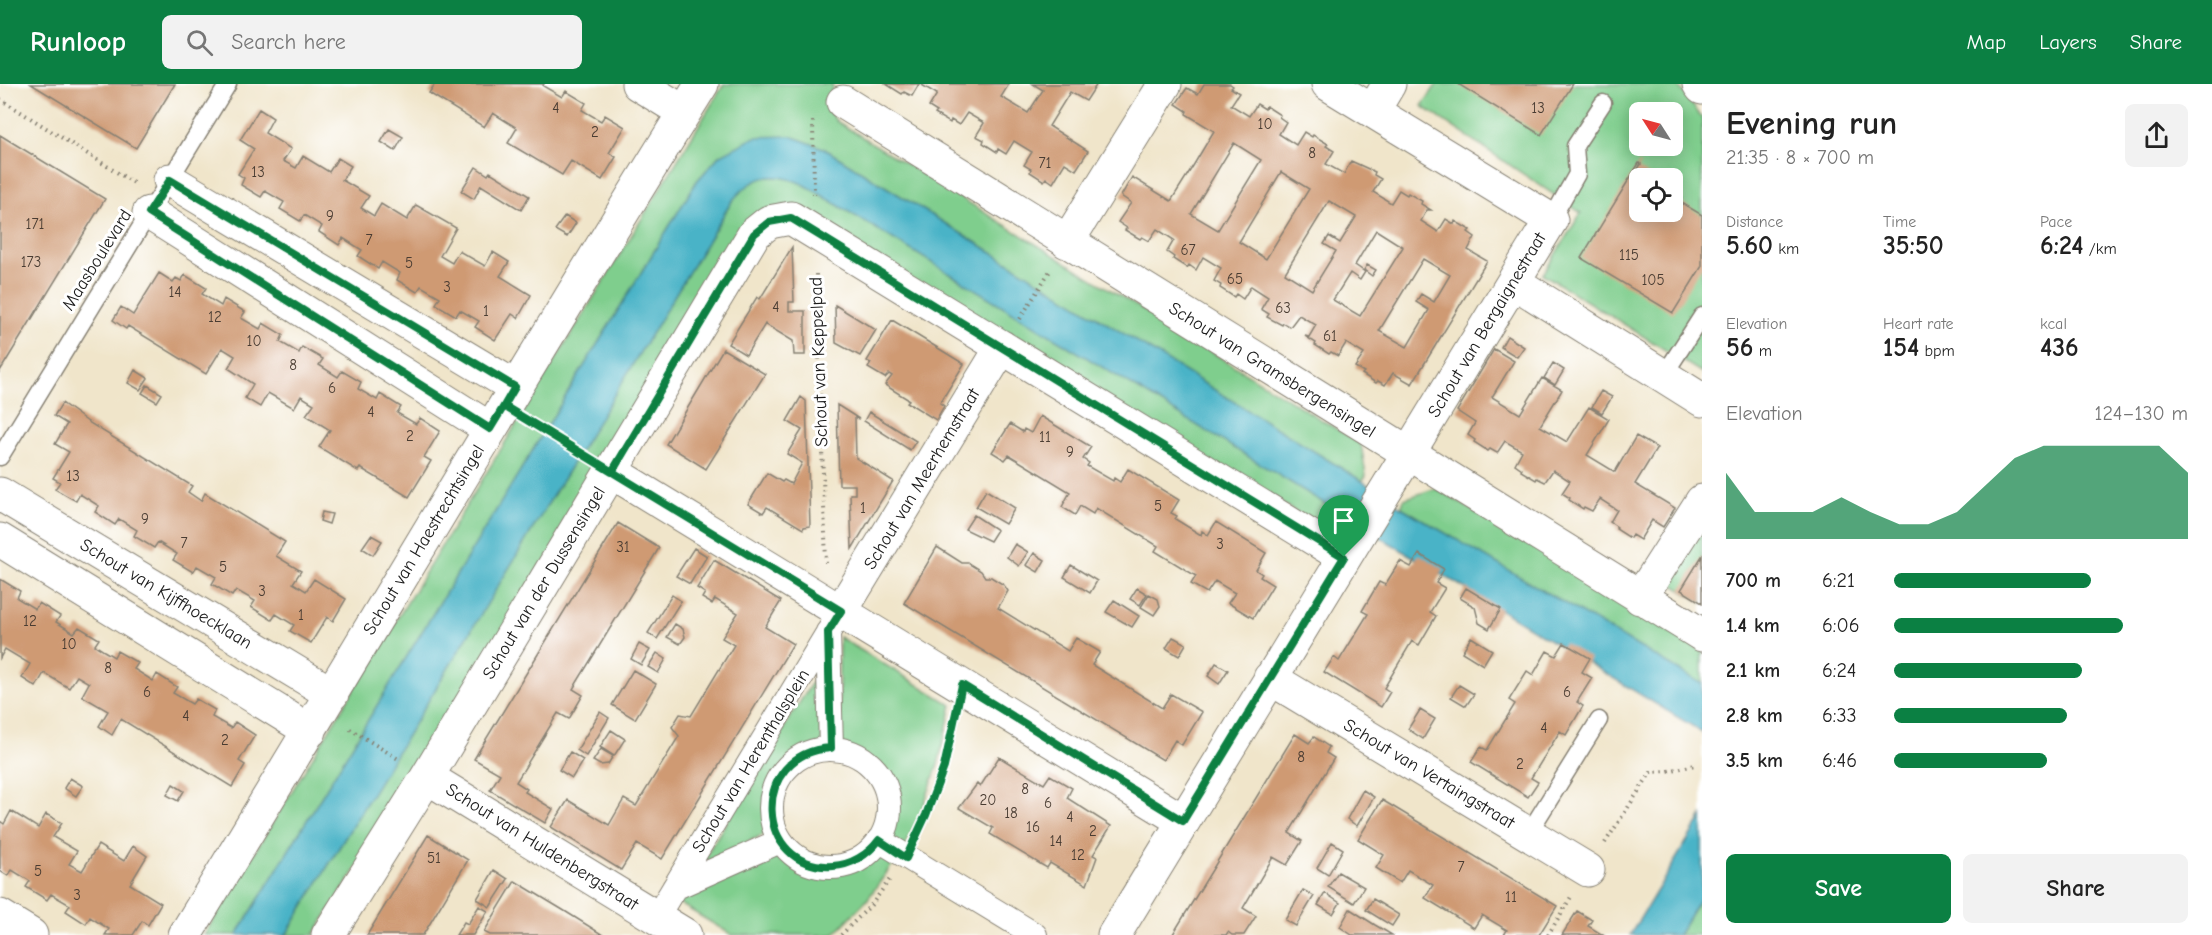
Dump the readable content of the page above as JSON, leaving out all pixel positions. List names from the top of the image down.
{
  "streets": {
    "street": [
      "Schout van Bergaignestraat",
      "Schout van Gramsbergensingel",
      "Schout van Meerhemstraat",
      "Schout van Haestrechtsingel",
      "Schout van der Dussensingel",
      "Schout van Kijffhoecklaan",
      "Schout van Herenthalsplein",
      "Schout van Vertaingstraat",
      "Schout van Huldenbergstraat"
    ],
    "lane": ["Maasboulevard"],
    "path": ["Schout van Keppelpad"]
  },
  "crossings": [
    ["Schout van Bergaignestraat", "Schout van Gramsbergensingel"],
    ["Schout van Keppelpad", "Schout van Meerhemstraat"],
    ["Schout van Keppelpad", "Schout van der Dussensingel"],
    ["Schout van Keppelpad", "Schout van Herenthalsplein"],
    ["Schout van Meerhemstraat", "Schout van der Dussensingel"],
    ["Schout van Meerhemstraat", "Schout van Herenthalsplein"],
    ["Schout van Haestrechtsingel", "Schout van Kijffhoecklaan"],
    ["Schout van der Dussensingel", "Schout van Huldenbergstraat"],
    ["Schout van Herenthalsplein", "Schout van Huldenbergstraat"]
  ],
  "house_numbers": [
    "4",
    "13",
    "10",
    "2",
    "8",
    "71",
    "13",
    "9",
    "171",
    "7",
    "67",
    "115",
    "173",
    "5",
    "65",
    "105",
    "3",
    "14",
    "4",
    "63",
    "1",
    "12",
    "61",
    "10",
    "8",
    "6",
    "4",
    "2",
    "11",
    "9",
    "13",
    "5",
    "1",
    "9",
    "7",
    "3",
    "31",
    "5",
    "3",
    "1",
    "12",
    "10",
    "8",
    "6",
    "6",
    "4",
    "4",
    "2",
    "8",
    "2",
    "8",
    "20",
    "6",
    "18",
    "4",
    "16",
    "2",
    "14",
    "12",
    "51",
    "7",
    "5",
    "3",
    "11"
  ],
  "north": "top left",
  "page": {
    "header": "Runloop",
    "search": "Search here",
    "nav": ["Map", "Layers", "Share"],
    "heading": ["Evening run", "21:35 · 8 × 700 m"],
    "stats": [
      ["Distance", "5.60 km"],
      ["Time", "35:50"],
      ["Pace", "6:24 /km"],
      ["Elevation", "56 m"],
      ["Heart rate", "154 bpm"],
      ["kcal", "436"]
    ],
    "chart": ["Elevation", "124–130 m"],
    "list": [
      {
        "name": "700 m",
        "note": "6:21"
      },
      {
        "name": "1.4 km",
        "note": "6:06"
      },
      {
        "name": "2.1 km",
        "note": "6:24"
      },
      {
        "name": "2.8 km",
        "note": "6:33"
      },
      {
        "name": "3.5 km",
        "note": "6:46"
      }
    ],
    "buttons": ["Save", "Share"]
  }
}
